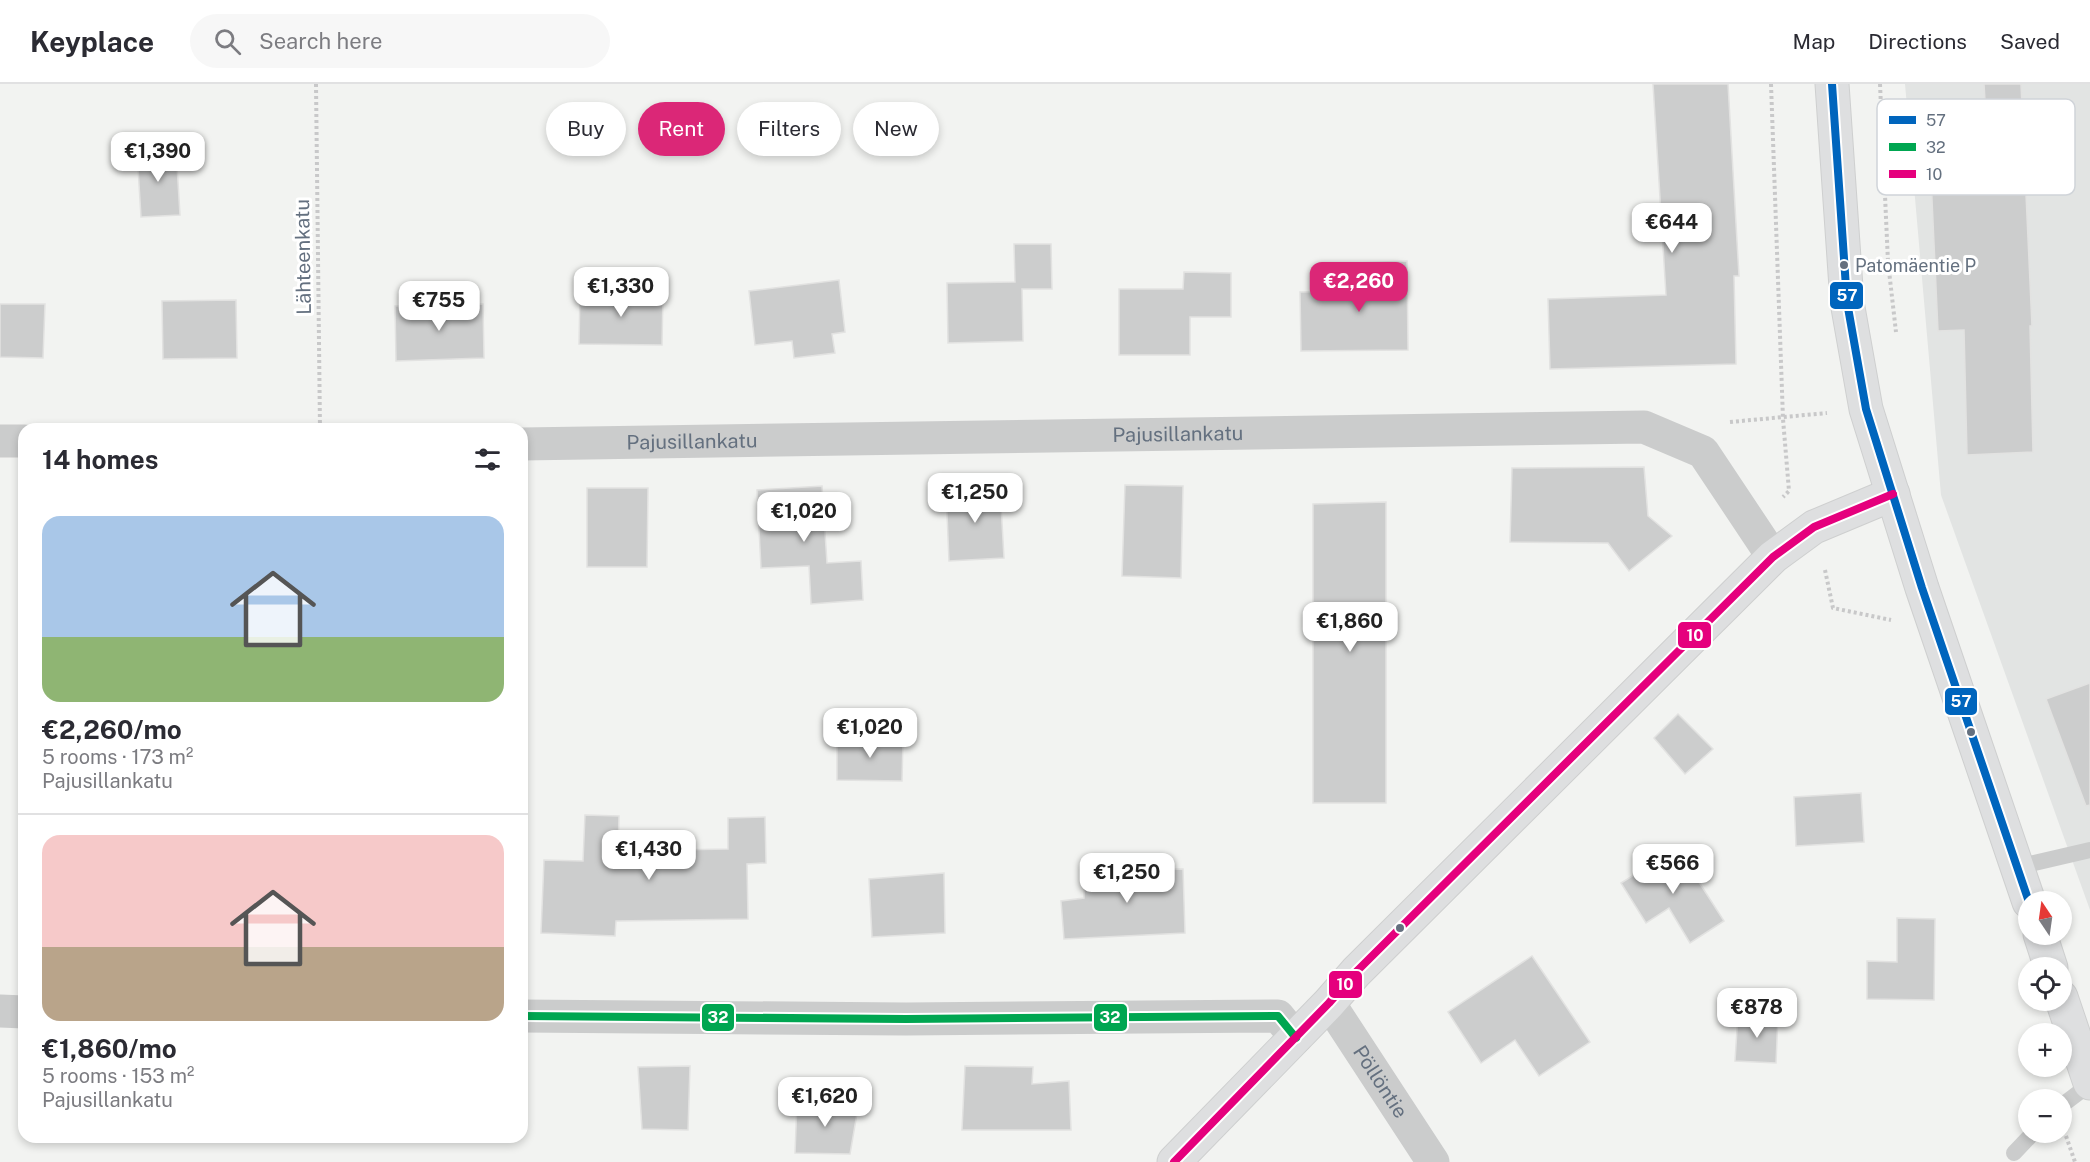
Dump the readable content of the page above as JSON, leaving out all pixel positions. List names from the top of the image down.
{
  "streets": {
    "street": ["Pajusillankatu", "Pöllöntie"],
    "path": ["Lähteenkatu"]
  },
  "places": ["Patomäentie P"],
  "lines": ["transit line 57", "transit line 10", "transit line 32"],
  "legend": ["57", "32", "10"],
  "north": "top",
  "page": {
    "header": "Keyplace",
    "search": "Search here",
    "nav": ["Map", "Directions", "Saved"],
    "chip": [
      "Buy",
      "Rent",
      "Filters",
      "New"
    ],
    "price": [
      "€1,390",
      "€644",
      "€2,260",
      "€1,330",
      "€755",
      "€1,250",
      "€1,020",
      "€1,860",
      "€1,020",
      "€1,430",
      "€566",
      "€1,250",
      "€878",
      "€1,620"
    ],
    "heading": "14 homes",
    "list": [
      {
        "name": "€2,260/mo",
        "note": "5 rooms · 173 m² · Pajusillankatu"
      },
      {
        "name": "€1,860/mo",
        "note": "5 rooms · 153 m² · Pajusillankatu"
      }
    ],
    "map_buttons": ["+", "−"]
  }
}
